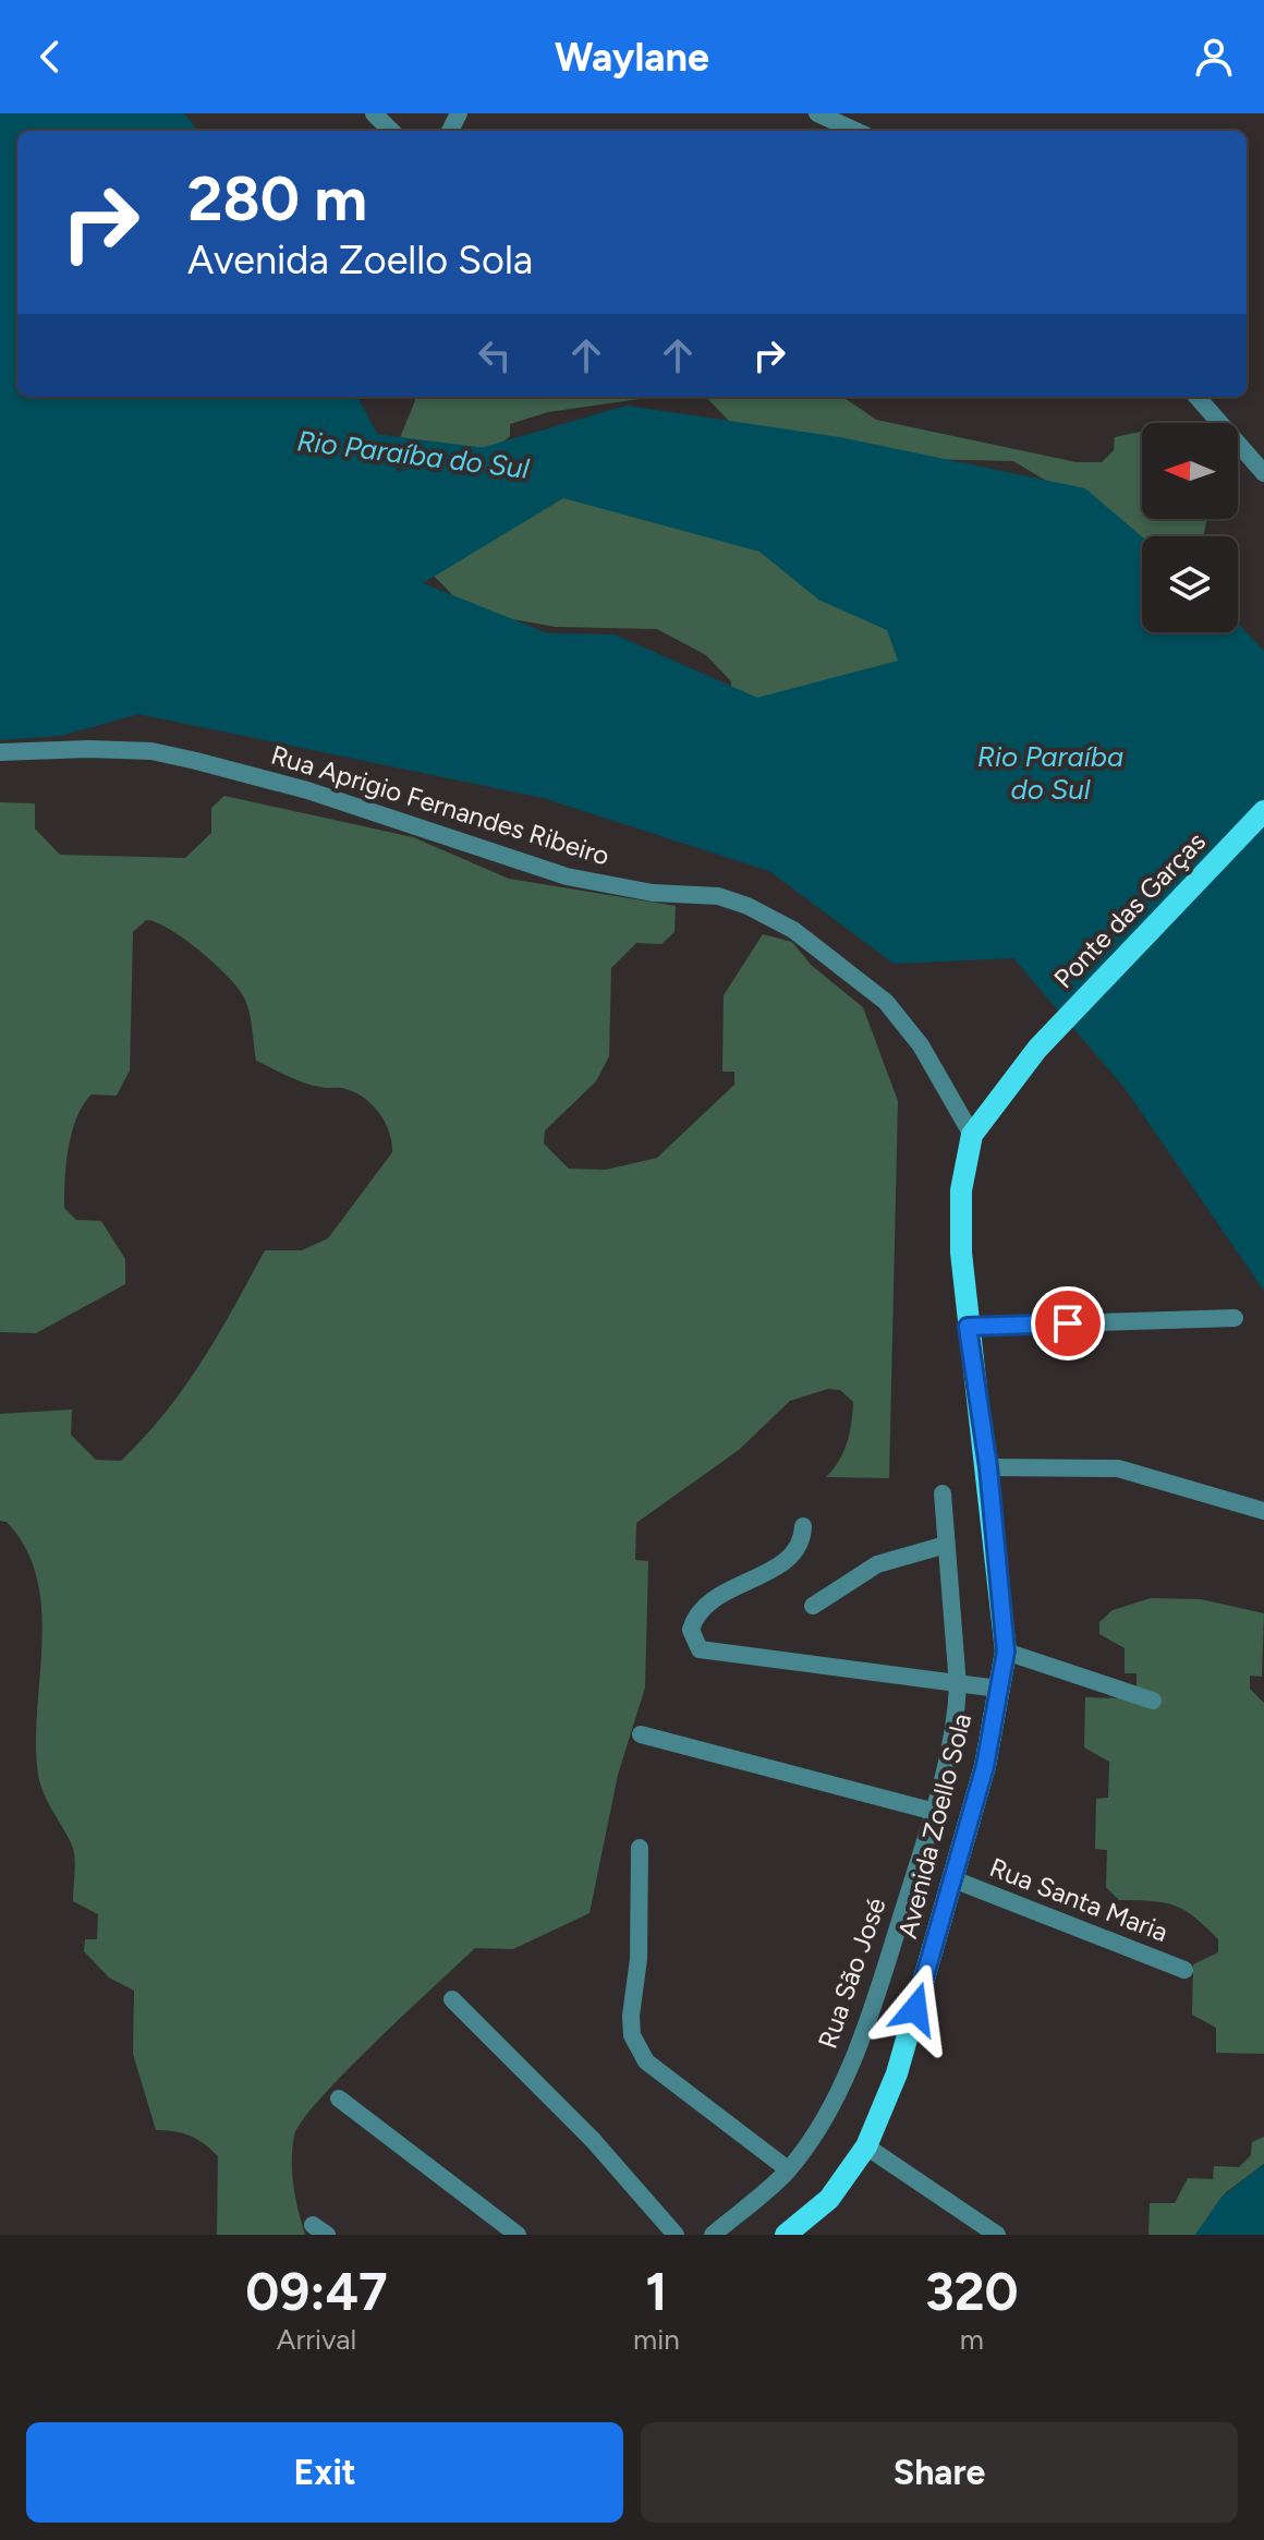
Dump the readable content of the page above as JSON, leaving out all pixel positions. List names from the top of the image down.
{
  "streets": {
    "main road": ["Ponte das Garças", "Avenida Zoello Sola"],
    "street": ["Rua Aprigio Fernandes Ribeiro", "Rua Santa Maria", "Rua São José"]
  },
  "crossings": [
    ["Rua Aprigio Fernandes Ribeiro", "Avenida Zoello Sola"],
    ["Ponte das Garças", "Avenida Zoello Sola"],
    ["Avenida Zoello Sola", "Rua Santa Maria"]
  ],
  "water": ["Rio Paraíba do Sul"],
  "north": "left",
  "page": {
    "header": "Waylane",
    "turn": ["280 m", "Avenida Zoello Sola"],
    "eta": [
      "09:47",
      "Arrival",
      "1",
      "min",
      "320",
      "m"
    ],
    "buttons": ["Exit", "Share"]
  }
}
